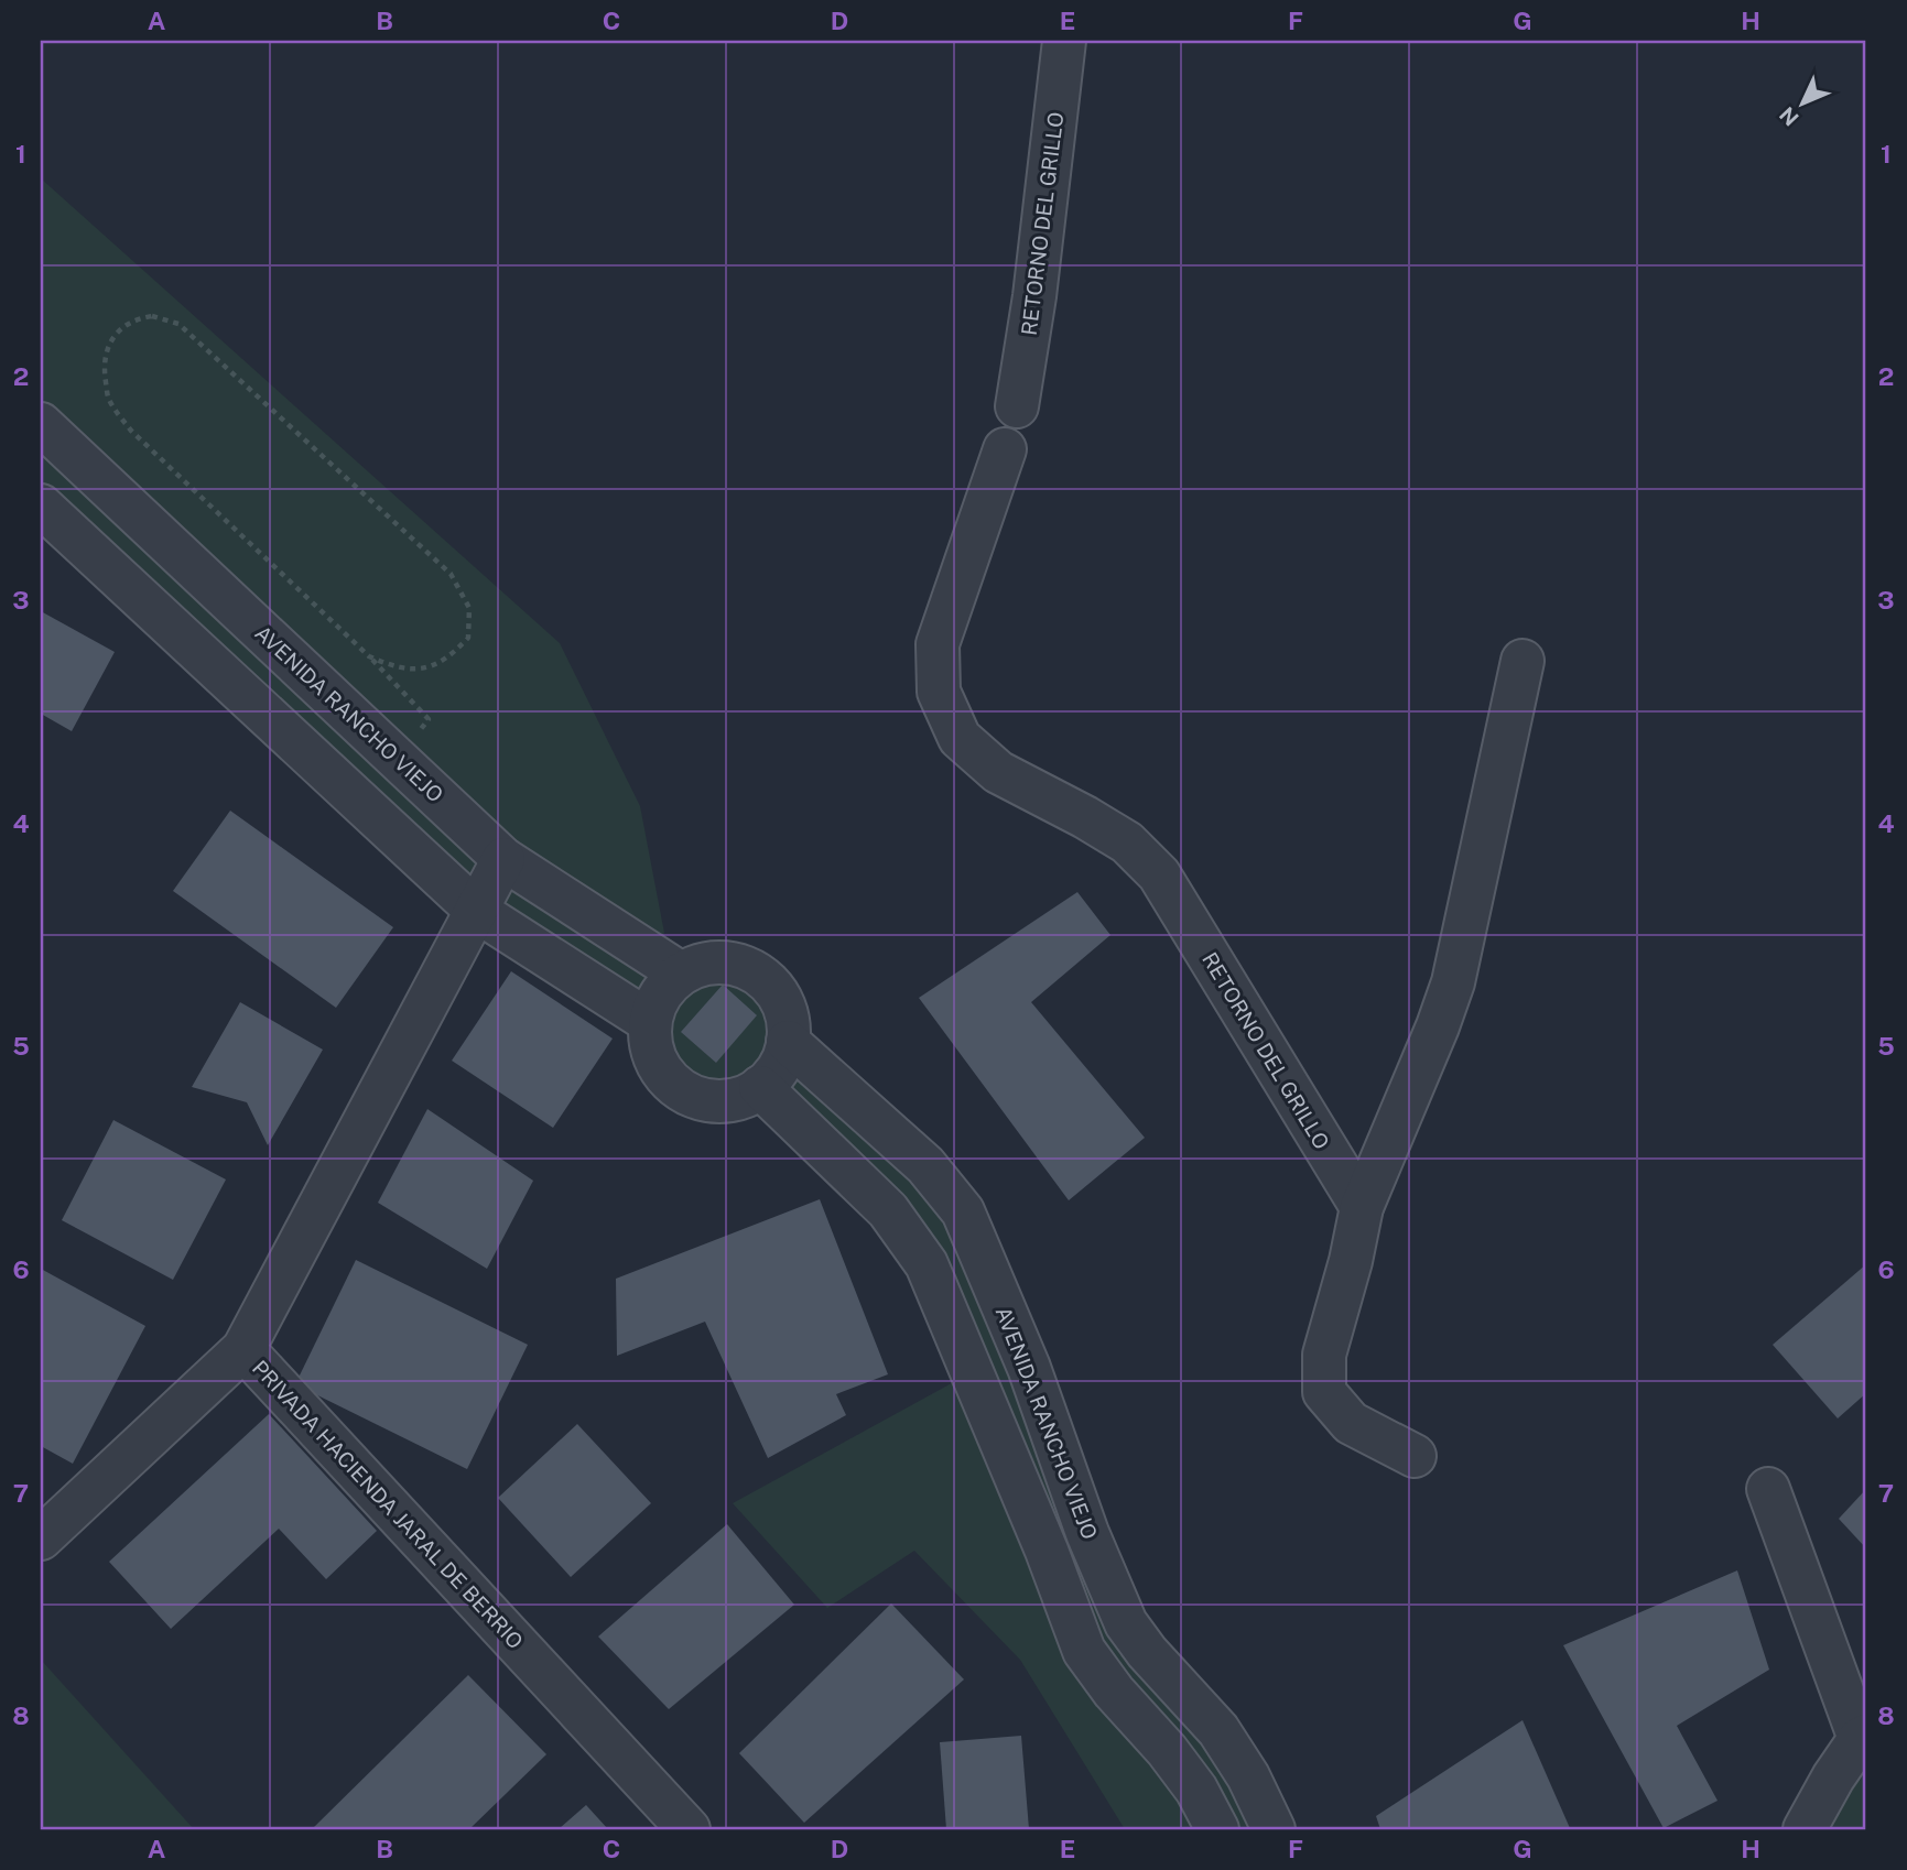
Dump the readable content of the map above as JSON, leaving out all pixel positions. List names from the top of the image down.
{
  "streets": {
    "street": ["RETORNO DEL GRILLO", "AVENIDA RANCHO VIEJO", "PRIVADA HACIENDA JARAL DE BERRIO"]
  },
  "crossings": [
    ["AVENIDA RANCHO VIEJO", "PRIVADA HACIENDA JARAL DE BERRIO"]
  ],
  "north": "bottom left",
  "grid": {
    "columns": [
      "A",
      "B",
      "C",
      "D",
      "E",
      "F",
      "G",
      "H"
    ],
    "rows": [
      "1",
      "2",
      "3",
      "4",
      "5",
      "6",
      "7",
      "8"
    ]
  }
}
